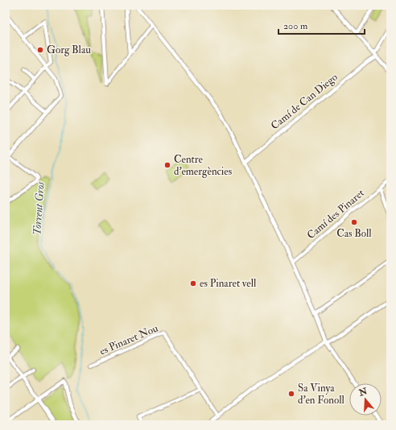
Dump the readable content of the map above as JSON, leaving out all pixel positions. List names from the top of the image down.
{
  "streets": {
    "street": ["Camí de Can Diego", "Camí des Pinaret", "es Pinaret Nou"]
  },
  "water": ["Torrent Gros"],
  "places": [
    "Gorg Blau",
    "Centre d'emergències",
    "Cas Boll",
    "es Pinaret vell",
    "Sa Vinya d'en Fonoll"
  ],
  "scale_bar": "200 m",
  "north": "top"
}
